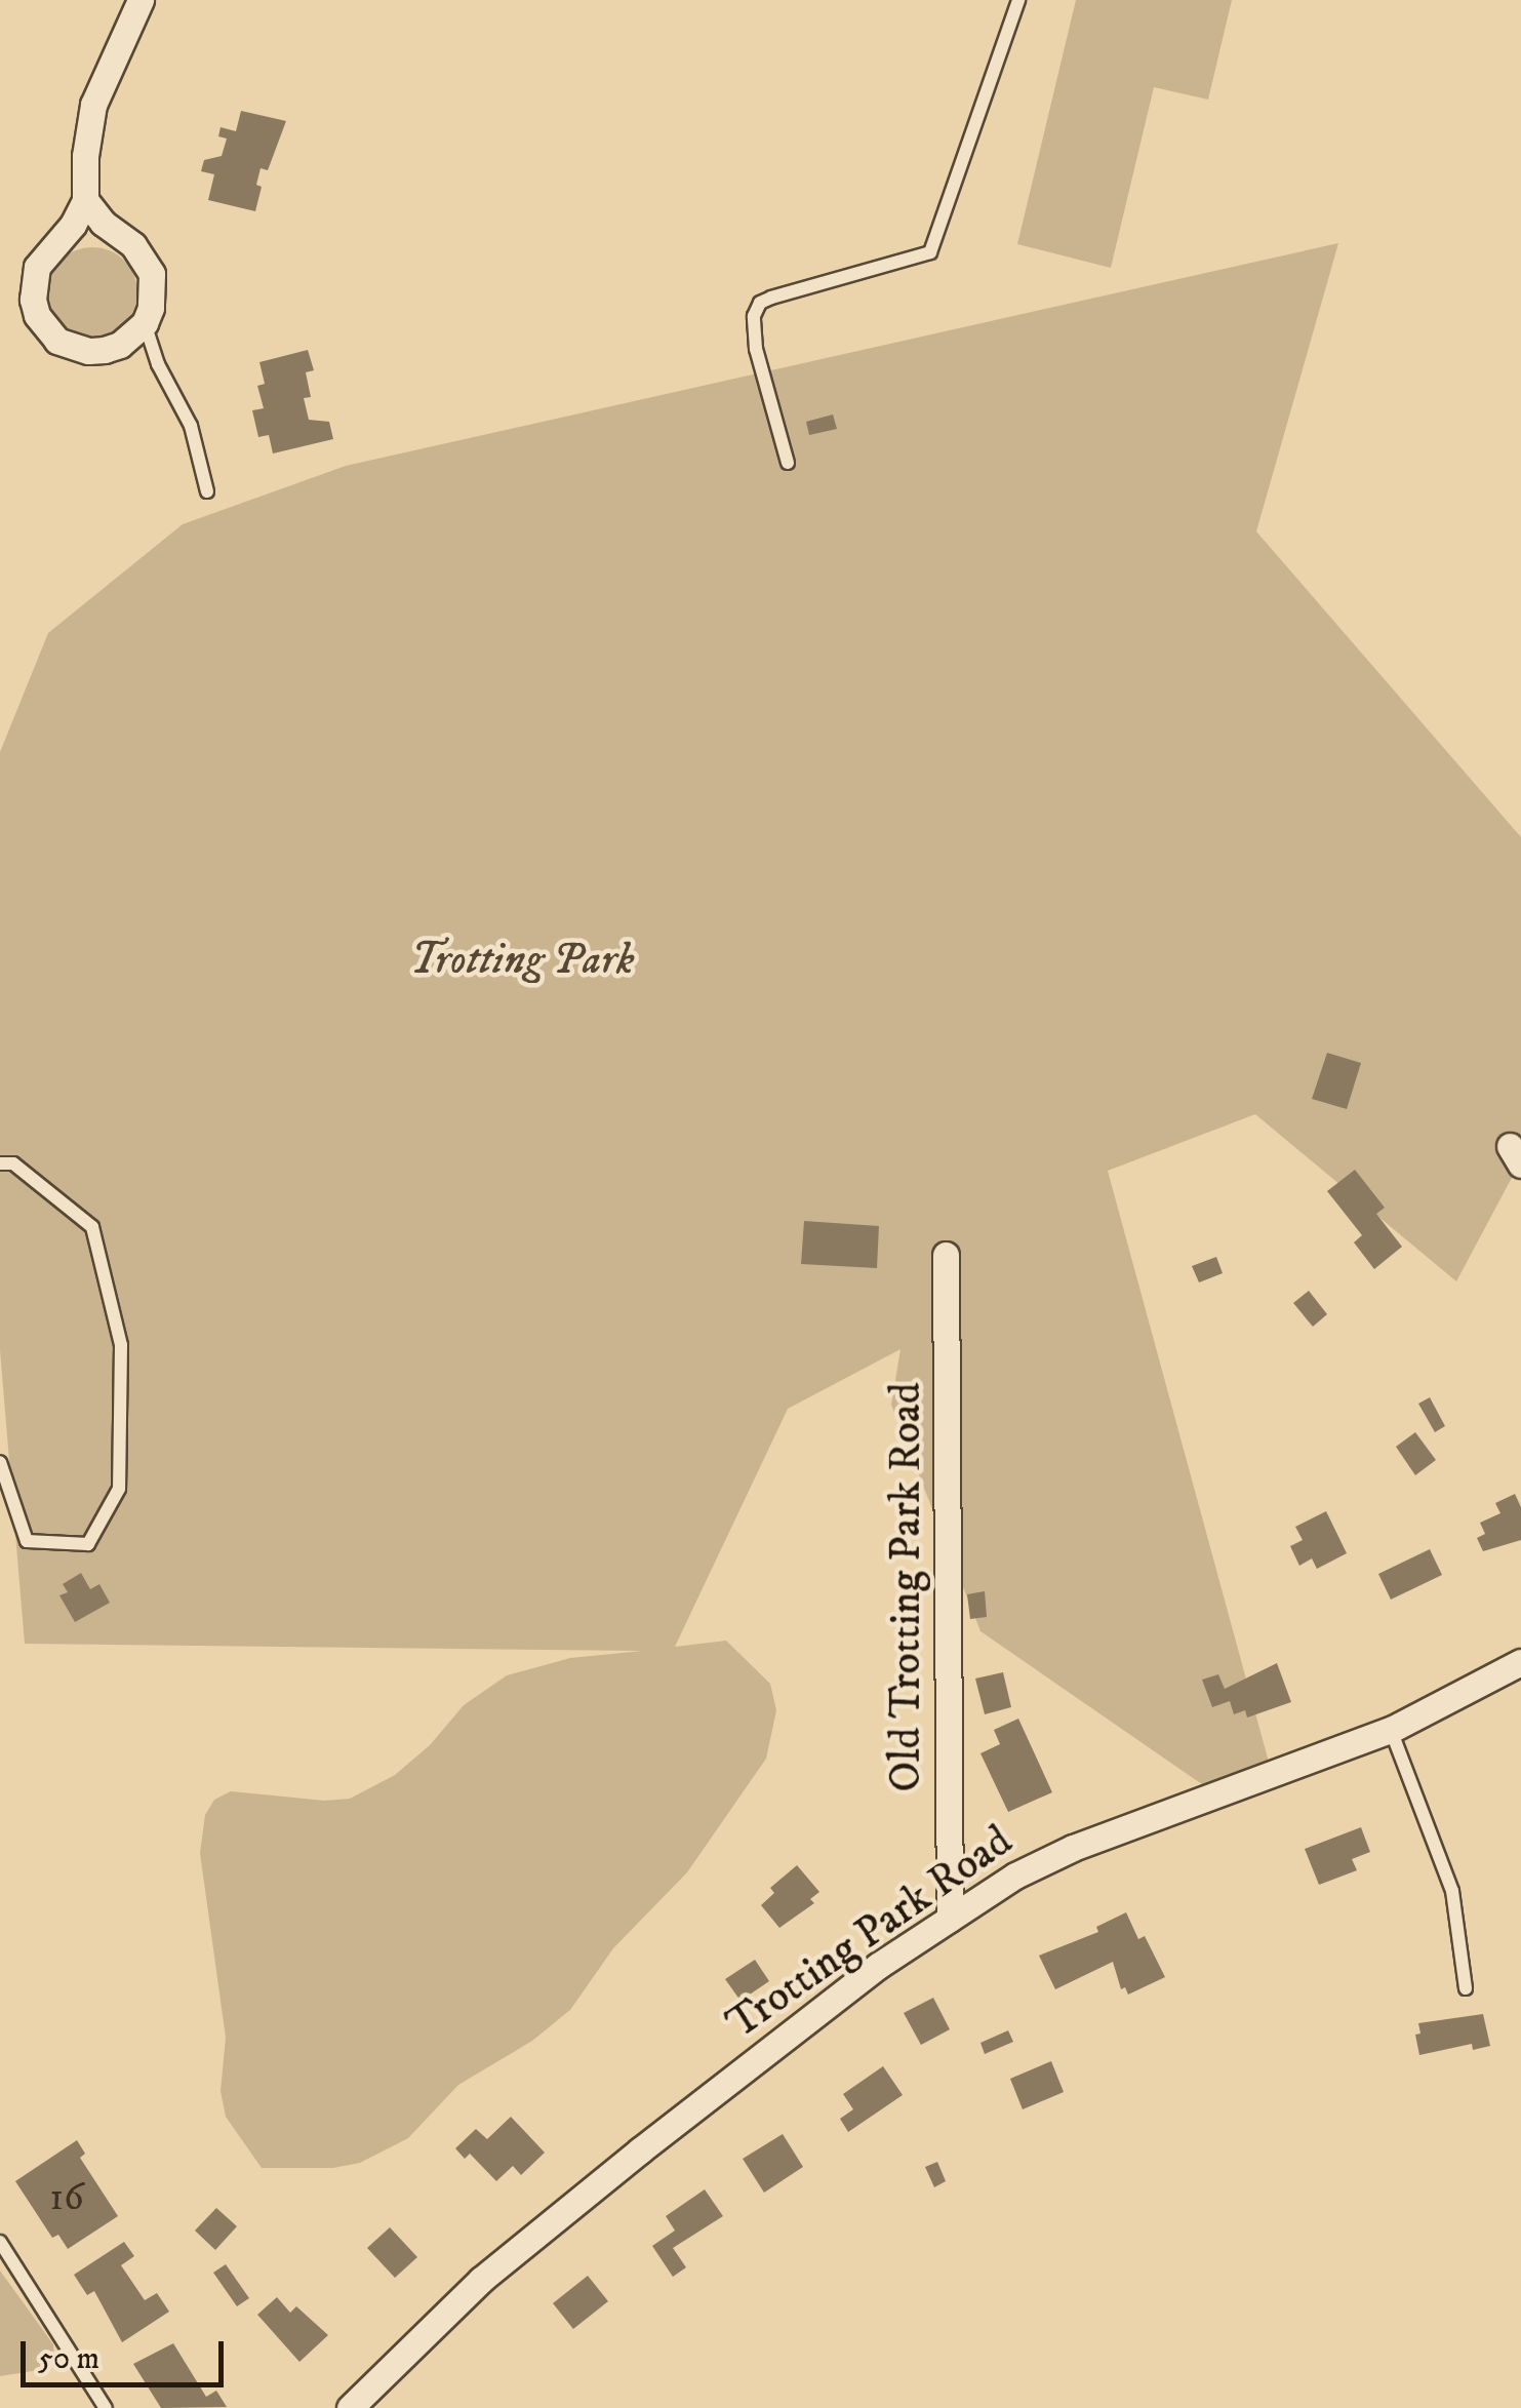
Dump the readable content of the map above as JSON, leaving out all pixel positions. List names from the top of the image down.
{
  "streets": {
    "street": ["Old Trotting Park Road", "Trotting Park Road"]
  },
  "crossings": [
    ["Old Trotting Park Road", "Trotting Park Road"]
  ],
  "parks": ["Trotting Park"],
  "house_numbers": ["16"],
  "scale_bar": "50 m"
}
